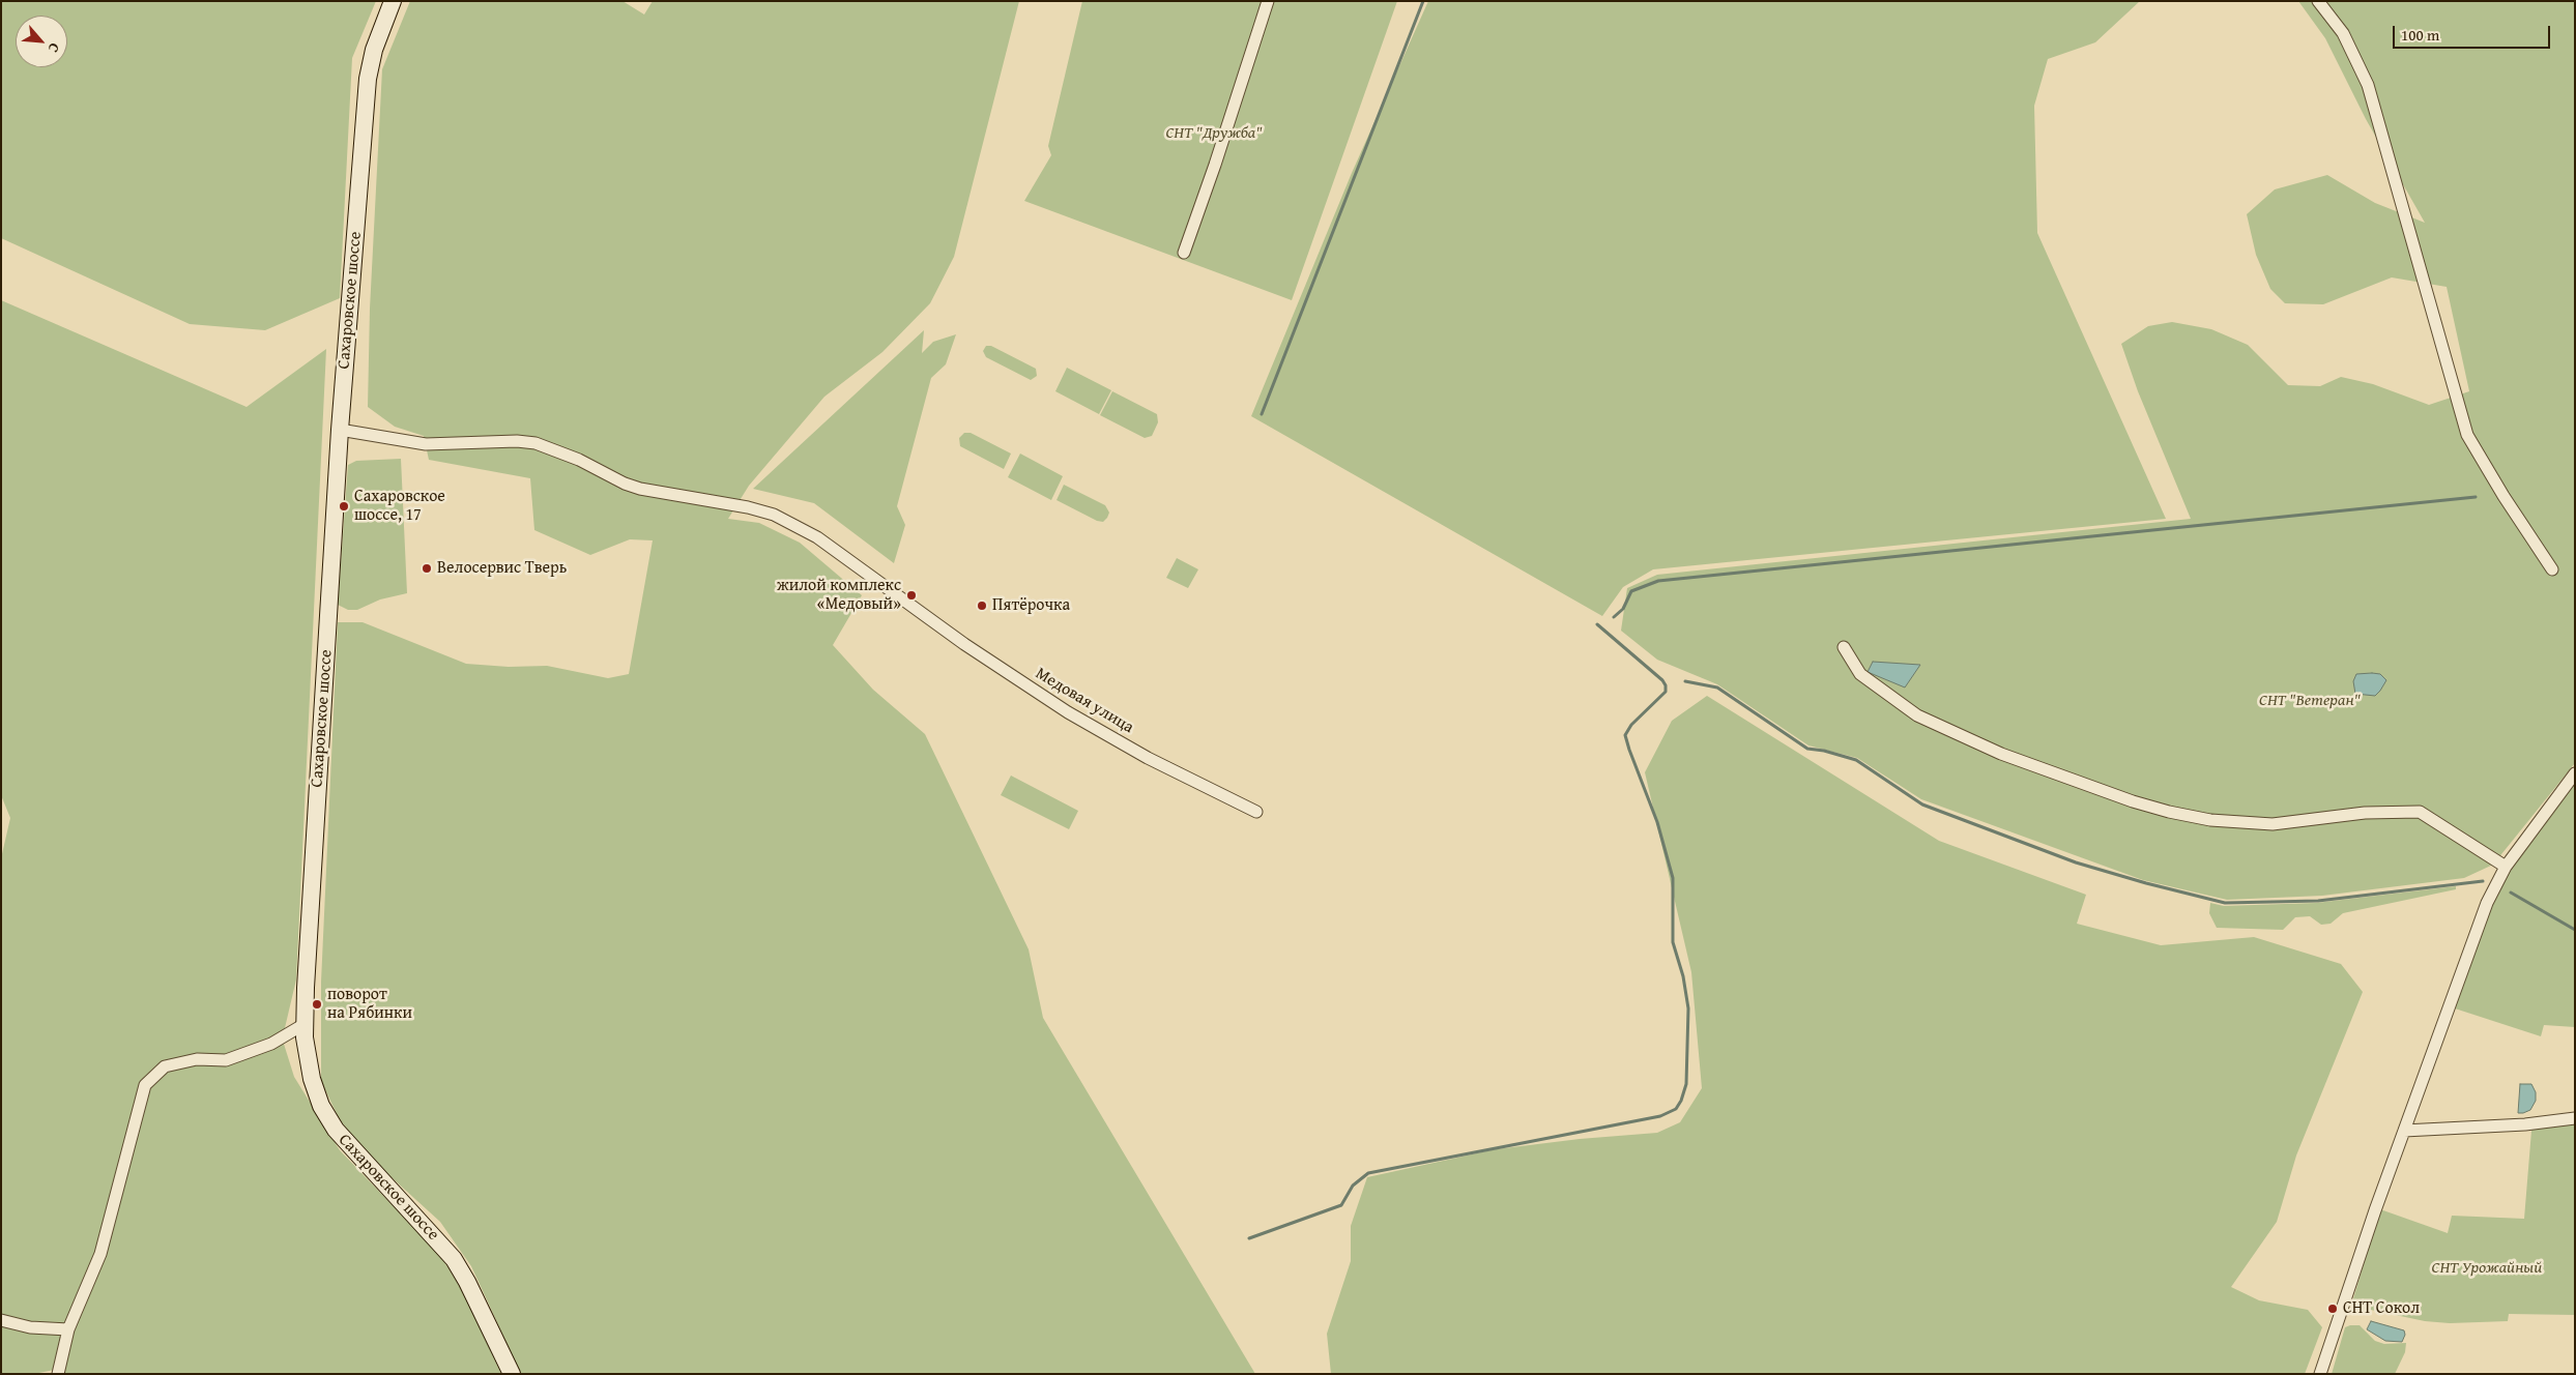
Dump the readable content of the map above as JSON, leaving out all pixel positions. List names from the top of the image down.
{
  "streets": {
    "main road": ["Сахаровское шоссе"],
    "street": ["Медовая улица"]
  },
  "crossings": [
    ["Сахаровское шоссе", "Медовая улица"]
  ],
  "parks": ["СНТ \"Дружба\"", "СНТ \"Ветеран\"", "СНТ Урожайный"],
  "places": [
    "Сахаровское шоссе, 17",
    "Велосервис Тверь",
    "жилой комплекс «Медовый»",
    "Пятёрочка",
    "поворот на Рябинки",
    "СНТ Сокол"
  ],
  "scale_bar": "100 m",
  "north": "bottom right"
}
